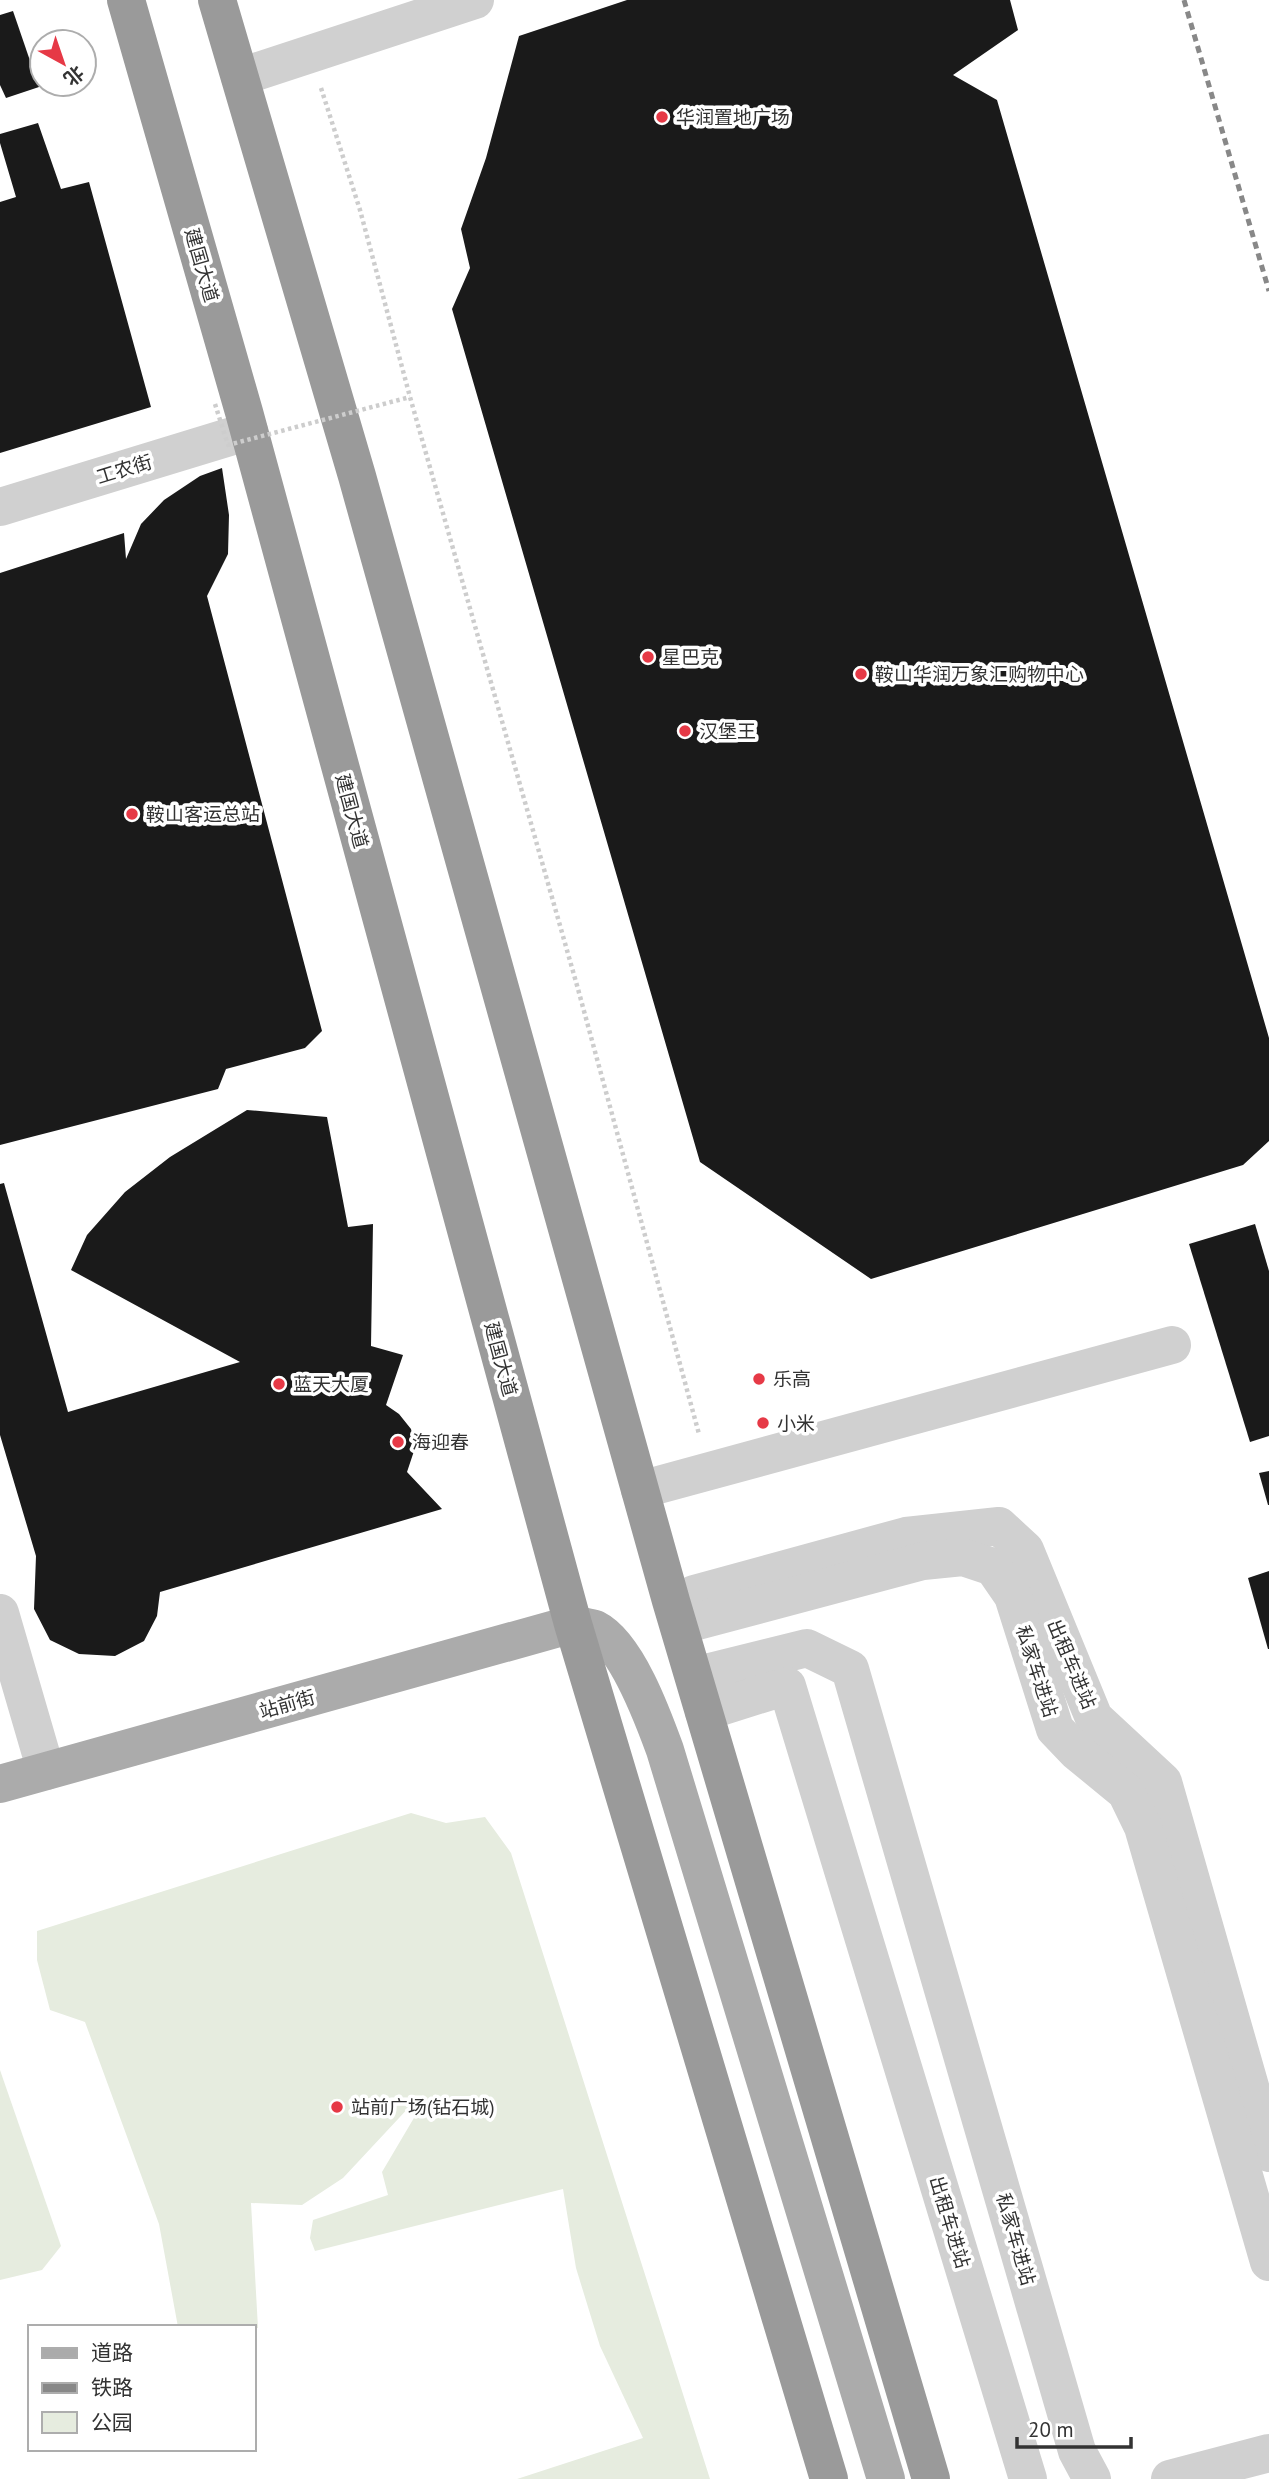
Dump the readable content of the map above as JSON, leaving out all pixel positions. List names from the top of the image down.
{
  "streets": {
    "highway": ["建国大道"],
    "main road": ["站前街"],
    "street": ["工农街", "出租车进站", "私家车进站"]
  },
  "crossings": [
    ["建国大道", "工农街"],
    ["建国大道", "站前街"],
    ["出租车进站", "私家车进站"]
  ],
  "places": [
    "华润置地广场",
    "星巴克",
    "鞍山华润万象汇购物中心",
    "汉堡王",
    "鞍山客运总站",
    "乐高",
    "蓝天大厦",
    "小米",
    "海迎春",
    "站前广场(钻石城)"
  ],
  "legend": ["道路", "铁路", "公园"],
  "scale_bar": "20 m",
  "north": "bottom right"
}
